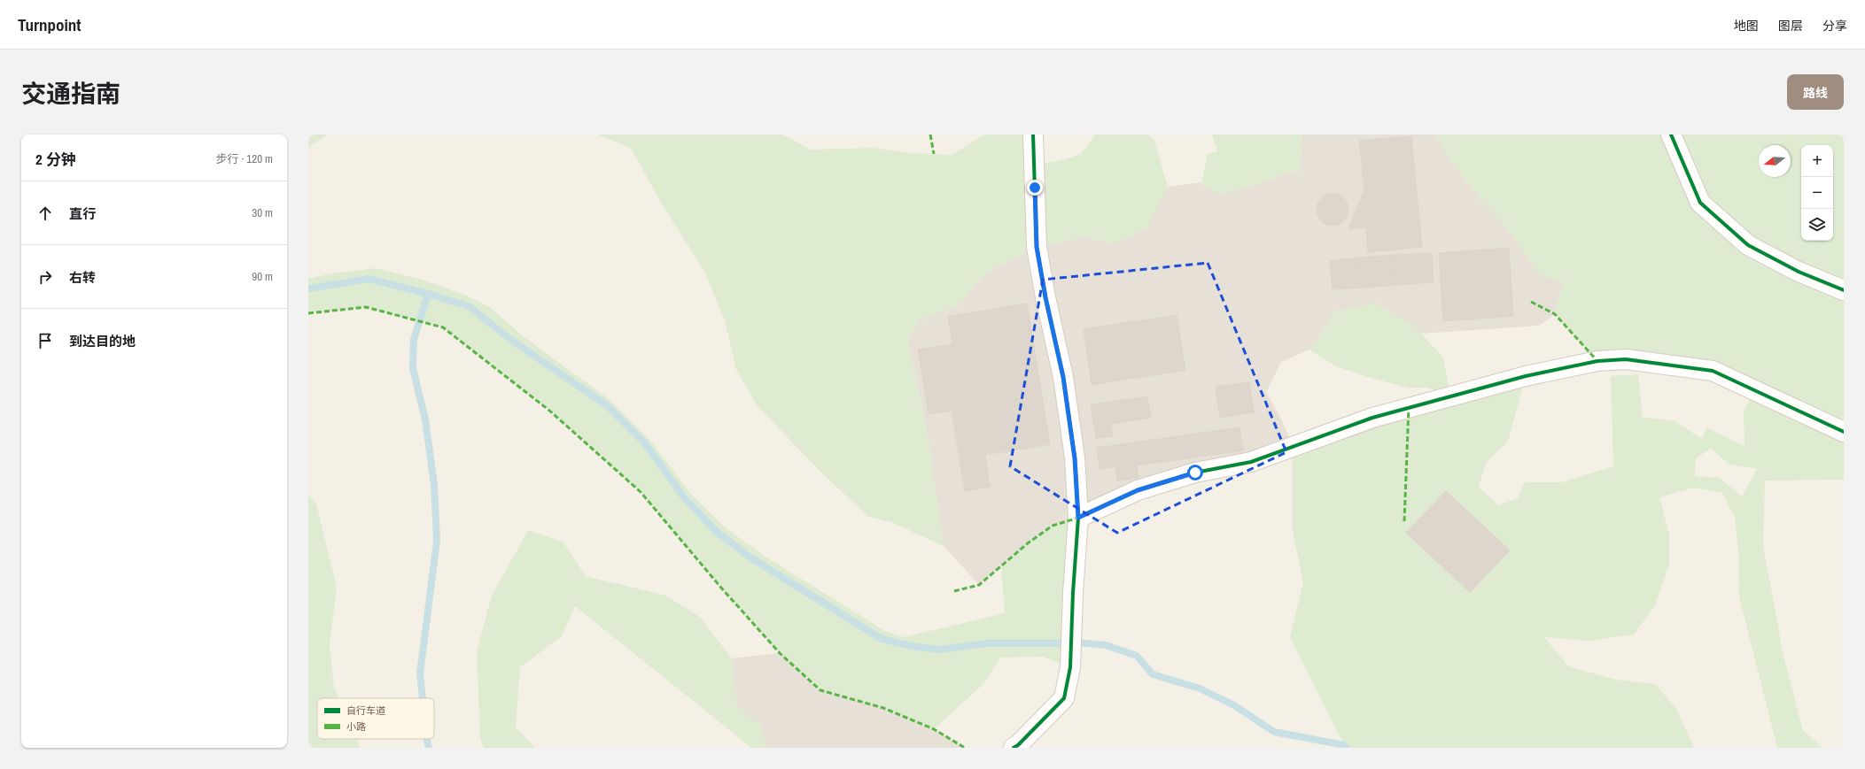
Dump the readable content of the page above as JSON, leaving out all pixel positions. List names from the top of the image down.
{
  "legend": ["自行车道", "小路"],
  "north": "left",
  "page": {
    "header": "Turnpoint",
    "nav": ["地图", "图层", "分享"],
    "title": "交通指南",
    "buttons": "路线",
    "heading": ["2 分钟", "步行 · 120 m"],
    "map_buttons": ["+", "−"],
    "list": [
      ["直行", "30 m"],
      ["右转", "90 m"],
      "到达目的地"
    ]
  }
}
